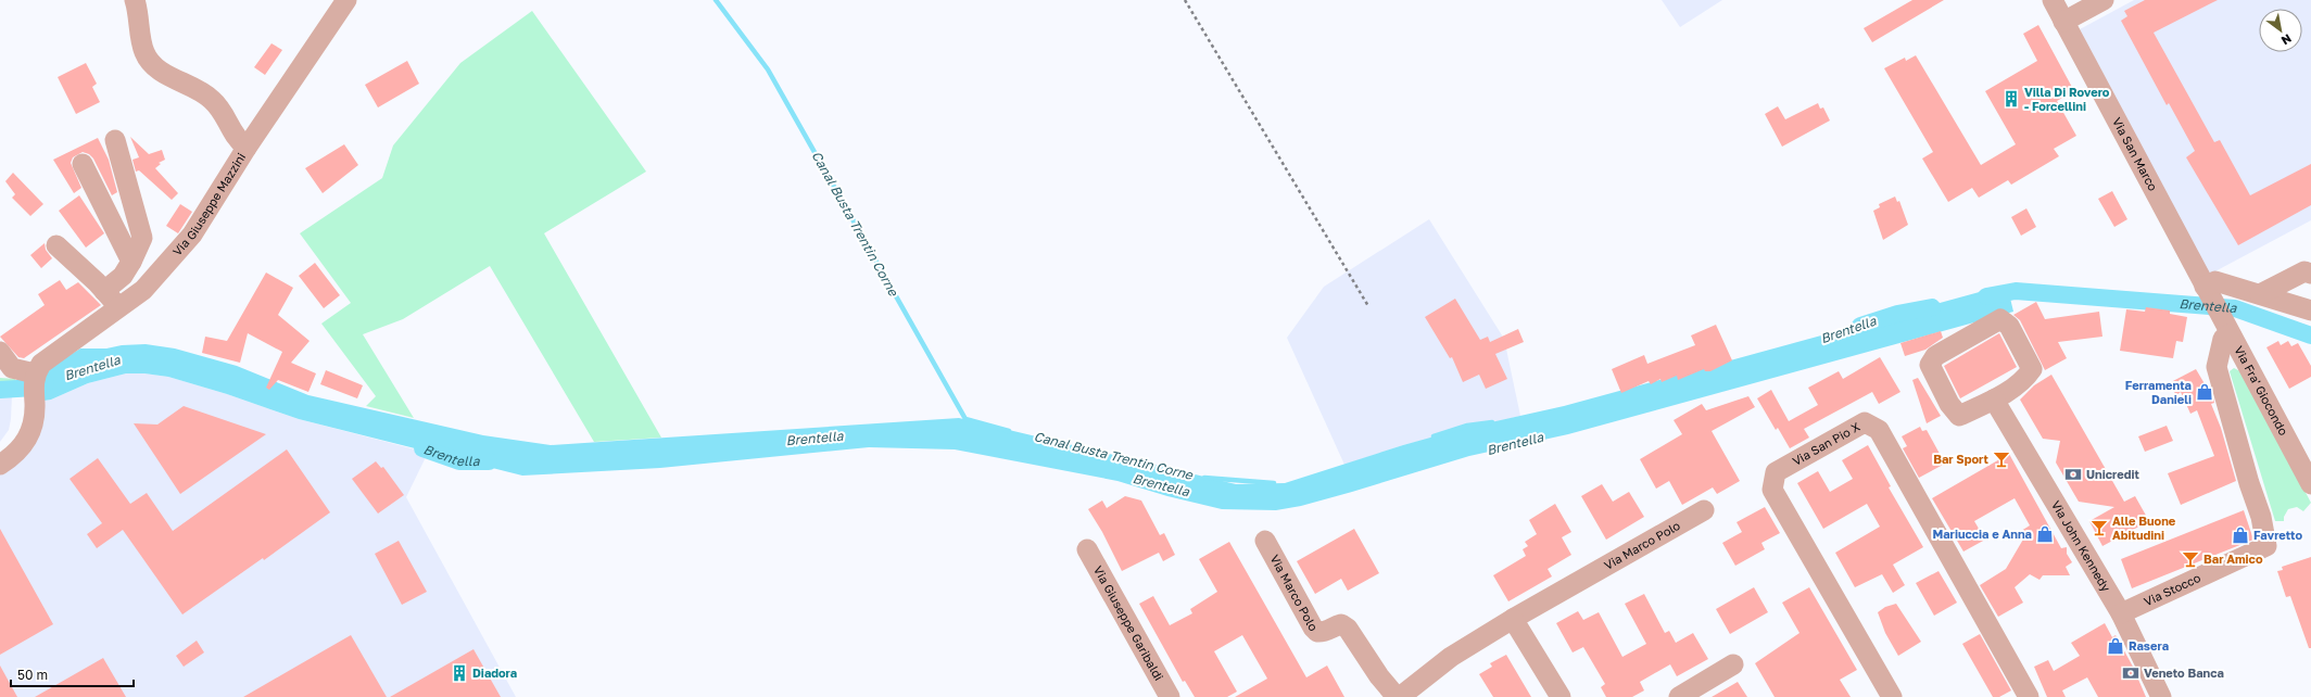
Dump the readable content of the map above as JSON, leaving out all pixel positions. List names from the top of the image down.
{
  "streets": {
    "street": [
      "Via San Marco",
      "Via Giuseppe Mazzini",
      "Via Fra' Giocondo",
      "Via San Pio X",
      "Via Marco Polo",
      "Via John Kennedy",
      "Via Stocco",
      "Via Giuseppe Garibaldi"
    ]
  },
  "crossings": [
    ["Via San Marco", "Via Fra' Giocondo"],
    ["Via Fra' Giocondo", "Via Stocco"],
    ["Via John Kennedy", "Via Stocco"]
  ],
  "water": ["Canal Busta Trentin Corne", "Brentella"],
  "places": {
    "building": ["Villa Di Rovero - Forcellini", "Diadora"],
    "shop": [
      "Ferramenta Danieli",
      "Mariuccia e Anna",
      "Favretto",
      "Rasera"
    ],
    "bar": ["Bar Sport", "Alle Buone Abitudini", "Bar Amico"],
    "bank": ["Unicredit", "Veneto Banca"]
  },
  "scale_bar": "50 m",
  "north": "bottom right"
}
